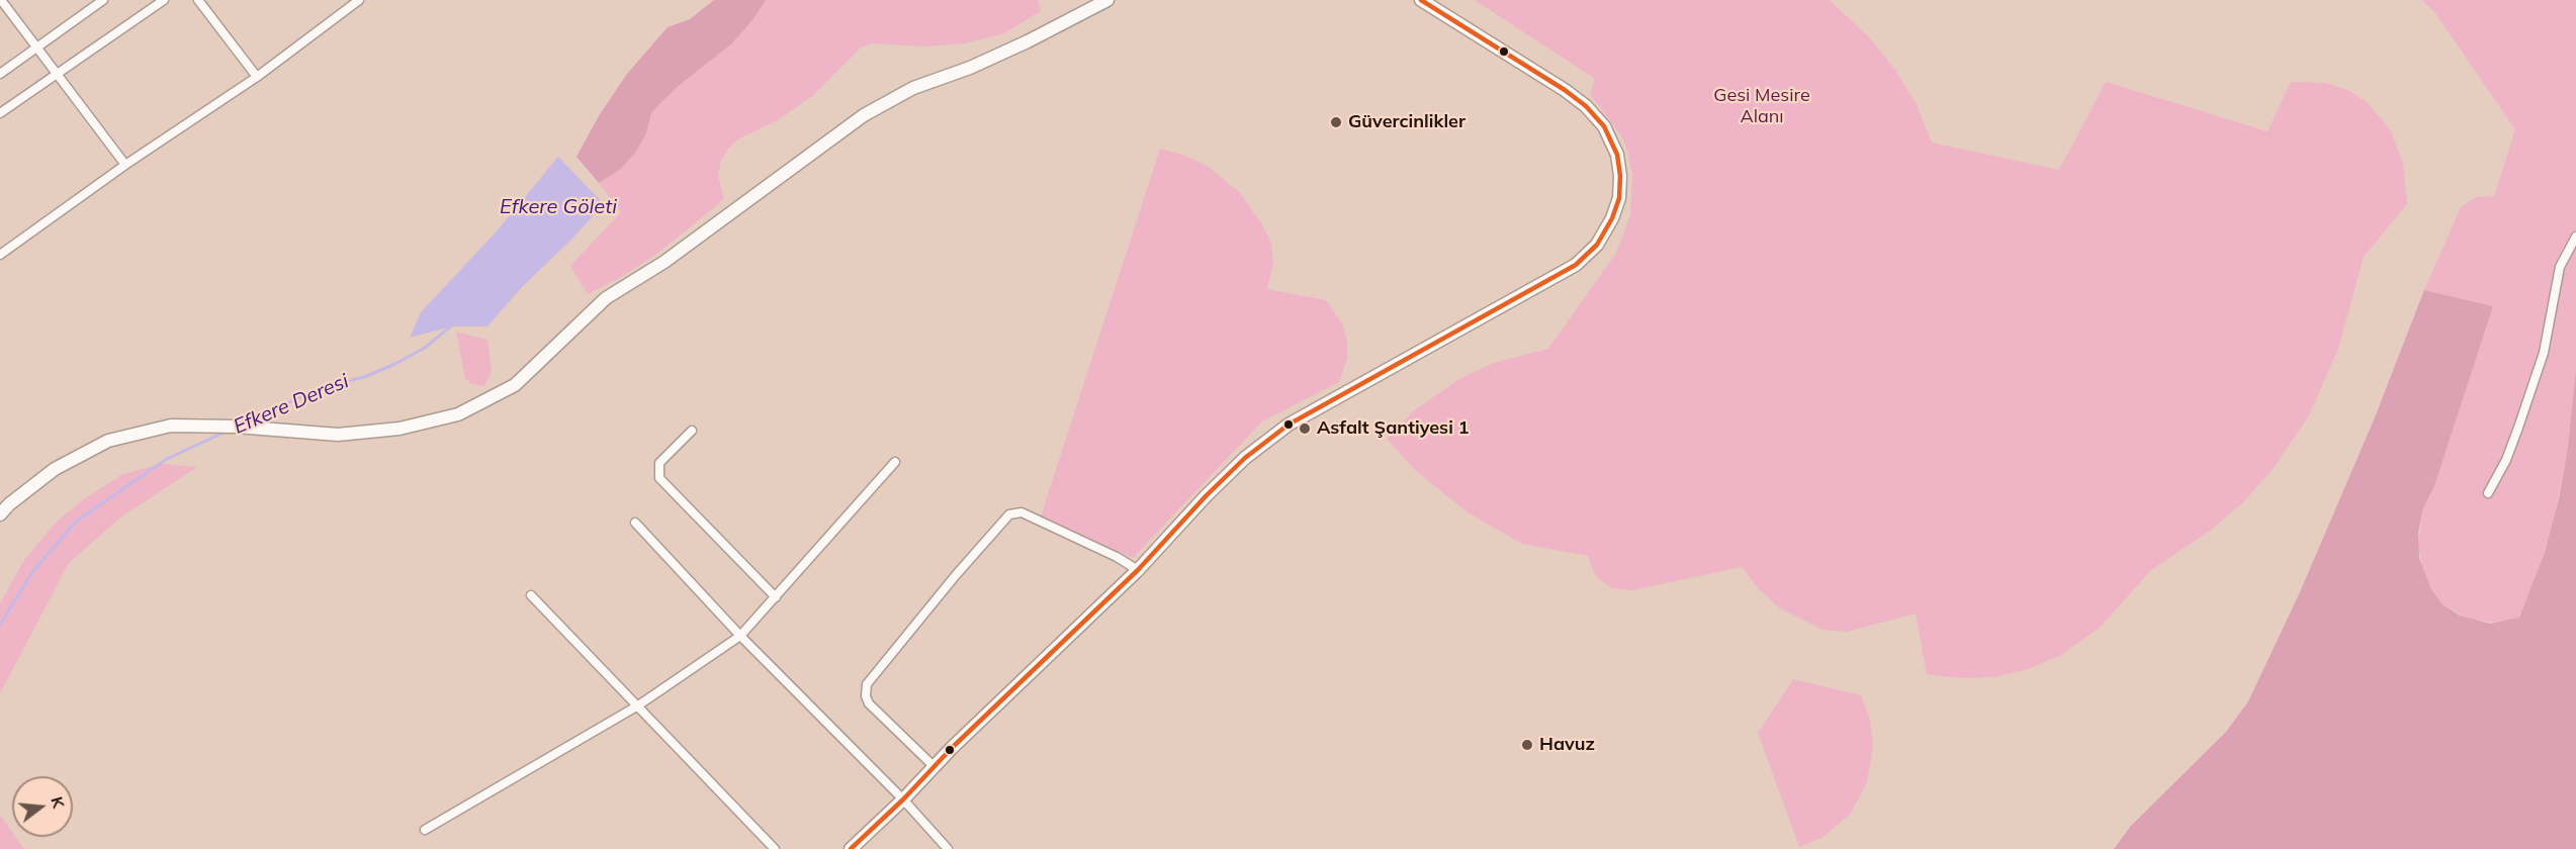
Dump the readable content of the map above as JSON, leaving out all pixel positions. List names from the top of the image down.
{
  "water": ["Efkere Göleti", "Efkere Deresi"],
  "parks": ["Gesi Mesire Alanı"],
  "places": ["Güvercinlikler", "Asfalt Şantiyesi 1", "Havuz"],
  "north": "right"
}
